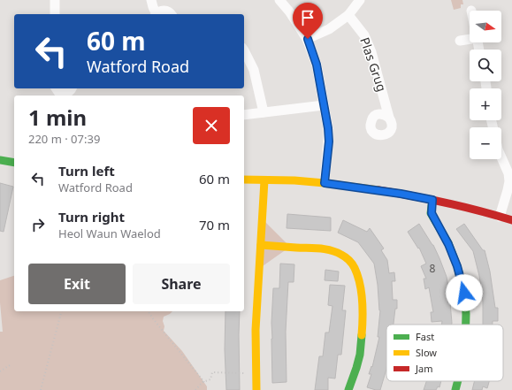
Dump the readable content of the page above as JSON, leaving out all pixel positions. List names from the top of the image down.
{
  "streets": {
    "street": ["Plas Grug"]
  },
  "house_numbers": ["8"],
  "legend": ["Fast", "Slow", "Jam"],
  "north": "right",
  "page": {
    "map_buttons": ["+", "−"],
    "turn": ["60 m", "Watford Road"],
    "heading": ["1 min", "220 m · 07:39"],
    "list": [
      {
        "name": "Turn left",
        "note": "Watford Road",
        "value": "60 m"
      },
      {
        "name": "Turn right",
        "note": "Heol Waun Waelod",
        "value": "70 m"
      }
    ],
    "buttons": ["Exit", "Share"]
  }
}
